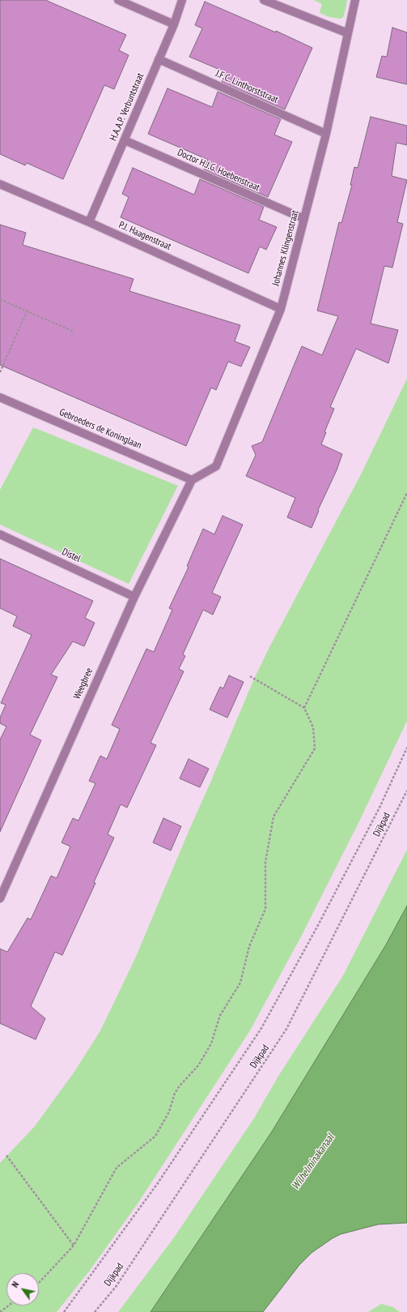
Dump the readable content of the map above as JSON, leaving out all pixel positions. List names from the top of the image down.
{
  "streets": {
    "street": [
      "J.F.C. Linthorststraat",
      "H.A.A.P. Verbuntstraat",
      "Doctor H.J.G. Hoebenstraat",
      "P.J. Haagenstraat",
      "Johannes Klingenstraat",
      "Gebroeders de Koninglaan",
      "Distel",
      "Weegbree"
    ],
    "path": ["Dijkpad"]
  },
  "crossings": [
    ["J.F.C. Linthorststraat", "H.A.A.P. Verbuntstraat"],
    ["J.F.C. Linthorststraat", "Johannes Klingenstraat"],
    ["H.A.A.P. Verbuntstraat", "Doctor H.J.G. Hoebenstraat"],
    ["H.A.A.P. Verbuntstraat", "P.J. Haagenstraat"],
    ["Doctor H.J.G. Hoebenstraat", "Johannes Klingenstraat"],
    ["P.J. Haagenstraat", "Johannes Klingenstraat"],
    ["Johannes Klingenstraat", "Gebroeders de Koninglaan"],
    ["Johannes Klingenstraat", "Weegbree"],
    ["Gebroeders de Koninglaan", "Weegbree"],
    ["Distel", "Weegbree"]
  ],
  "water": ["Wilhelminakanaal"],
  "north": "top left"
}
